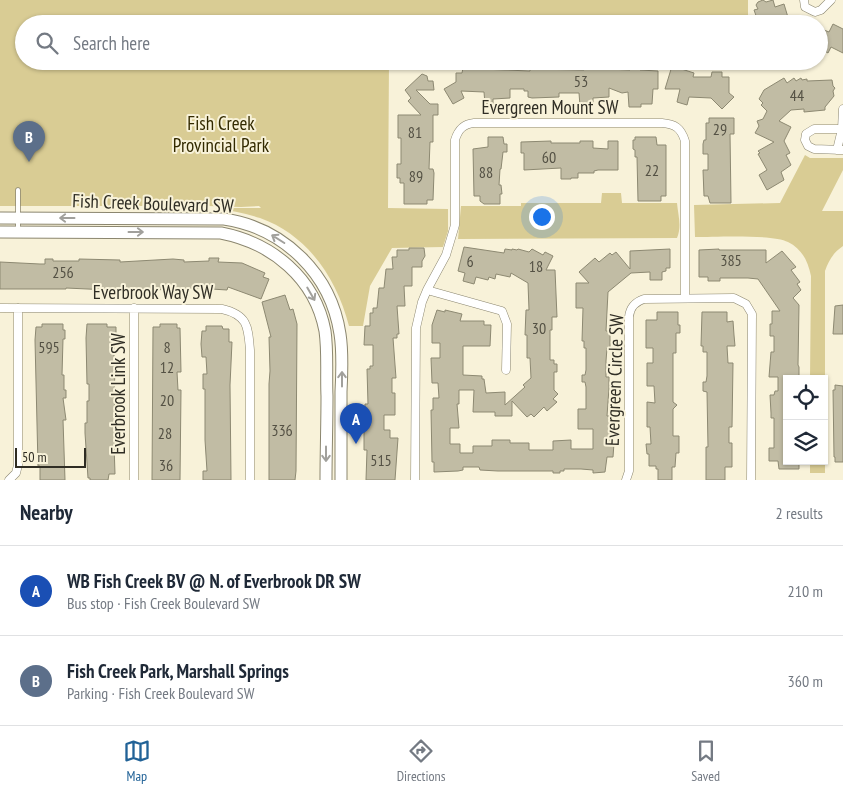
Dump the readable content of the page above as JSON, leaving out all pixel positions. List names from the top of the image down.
{
  "streets": {
    "main road": ["Fish Creek Boulevard SW"],
    "street": [
      "Evergreen Mount SW",
      "Everbrook Way SW",
      "Evergreen Circle SW",
      "Everbrook Link SW"
    ]
  },
  "crossings": [
    ["Evergreen Mount SW", "Evergreen Circle SW"],
    ["Everbrook Way SW", "Everbrook Link SW"]
  ],
  "parks": ["Fish Creek Provincial Park"],
  "house_numbers": [
    "53",
    "44",
    "29",
    "81",
    "60",
    "22",
    "88",
    "89",
    "385",
    "6",
    "18",
    "256",
    "30",
    "595",
    "8",
    "12",
    "20",
    "336",
    "28",
    "515",
    "36"
  ],
  "scale_bar": "50 m",
  "page": {
    "search": "Search here",
    "pins": ["B", "A"],
    "scale": "50 m",
    "heading": ["Nearby", "2 results"],
    "list": [
      {
        "mark": "A",
        "name": "WB Fish Creek BV @ N. of Everbrook DR SW",
        "note": "Bus stop · Fish Creek Boulevard SW",
        "value": "210 m"
      },
      {
        "mark": "B",
        "name": "Fish Creek Park, Marshall Springs",
        "note": "Parking · Fish Creek Boulevard SW",
        "value": "360 m"
      }
    ],
    "nav": ["Map", "Directions", "Saved"]
  }
}
